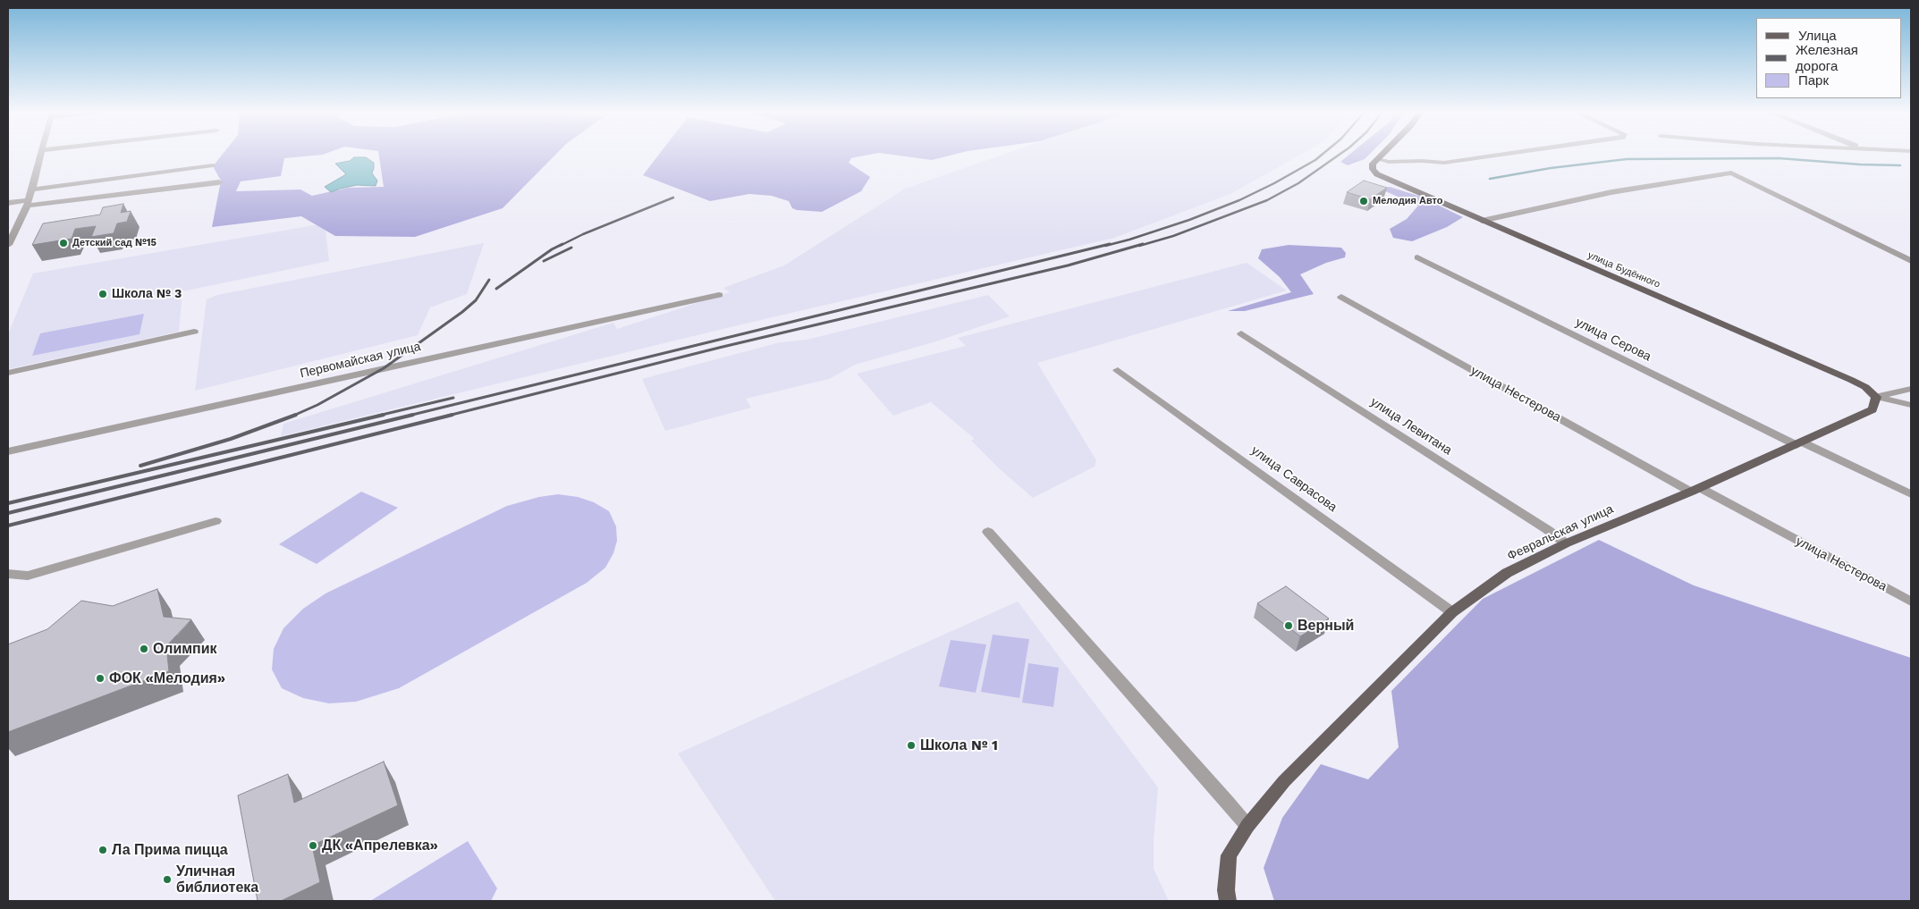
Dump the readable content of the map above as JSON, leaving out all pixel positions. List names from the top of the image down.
{
  "streets": {
    "main road": ["улица Будённого", "Февральская улица"],
    "street": [
      "улица Серова",
      "Первомайская улица",
      "улица Нестерова",
      "улица Левитана",
      "улица Саврасова"
    ]
  },
  "crossings": [
    ["улица Будённого", "Февральская улица"],
    ["улица Серова", "Февральская улица"],
    ["улица Нестерова", "Февральская улица"],
    ["улица Левитана", "Февральская улица"],
    ["улица Саврасова", "Февральская улица"]
  ],
  "places": [
    "Мелодия Авто",
    "Детский сад №15",
    "Школа № 3",
    "Верный",
    "Олимпик",
    "ФОК «Мелодия»",
    "Школа № 1",
    "ДК «Апрелевка»",
    "Ла Прима пицца",
    "Уличная библиотека"
  ],
  "legend": ["Улица", "Железная дорога", "Парк"]
}
